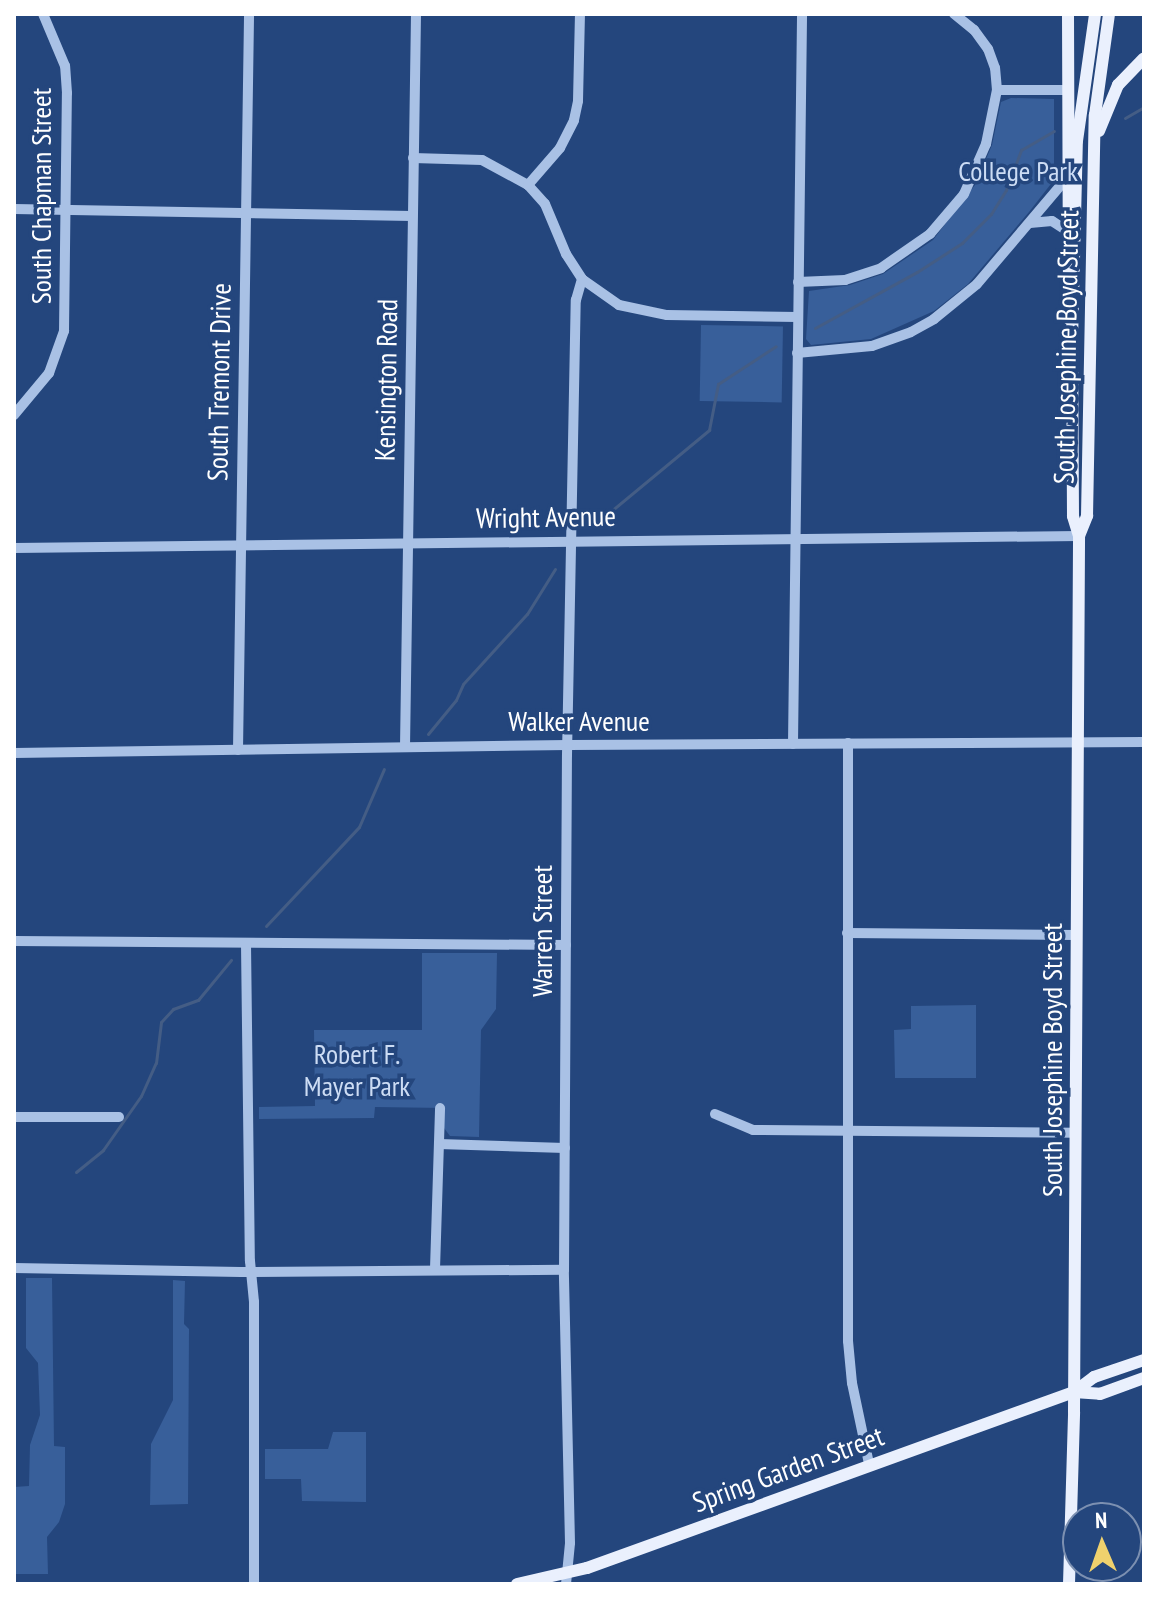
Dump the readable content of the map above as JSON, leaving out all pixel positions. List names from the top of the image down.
{
  "streets": {
    "main road": ["South Josephine Boyd Street", "Spring Garden Street"],
    "street": [
      "South Chapman Street",
      "Kensington Road",
      "South Tremont Drive",
      "Wright Avenue",
      "Walker Avenue",
      "Warren Street"
    ]
  },
  "crossings": [
    ["South Josephine Boyd Street", "Wright Avenue"],
    ["South Josephine Boyd Street", "Walker Avenue"],
    ["South Josephine Boyd Street", "Spring Garden Street"],
    ["Kensington Road", "Wright Avenue"],
    ["Kensington Road", "Walker Avenue"],
    ["South Tremont Drive", "Wright Avenue"],
    ["South Tremont Drive", "Walker Avenue"],
    ["Wright Avenue", "Warren Street"],
    ["Walker Avenue", "Warren Street"],
    ["Warren Street", "Spring Garden Street"]
  ],
  "parks": ["College Park", "Robert F. Mayer Park"],
  "north": "top"
}
